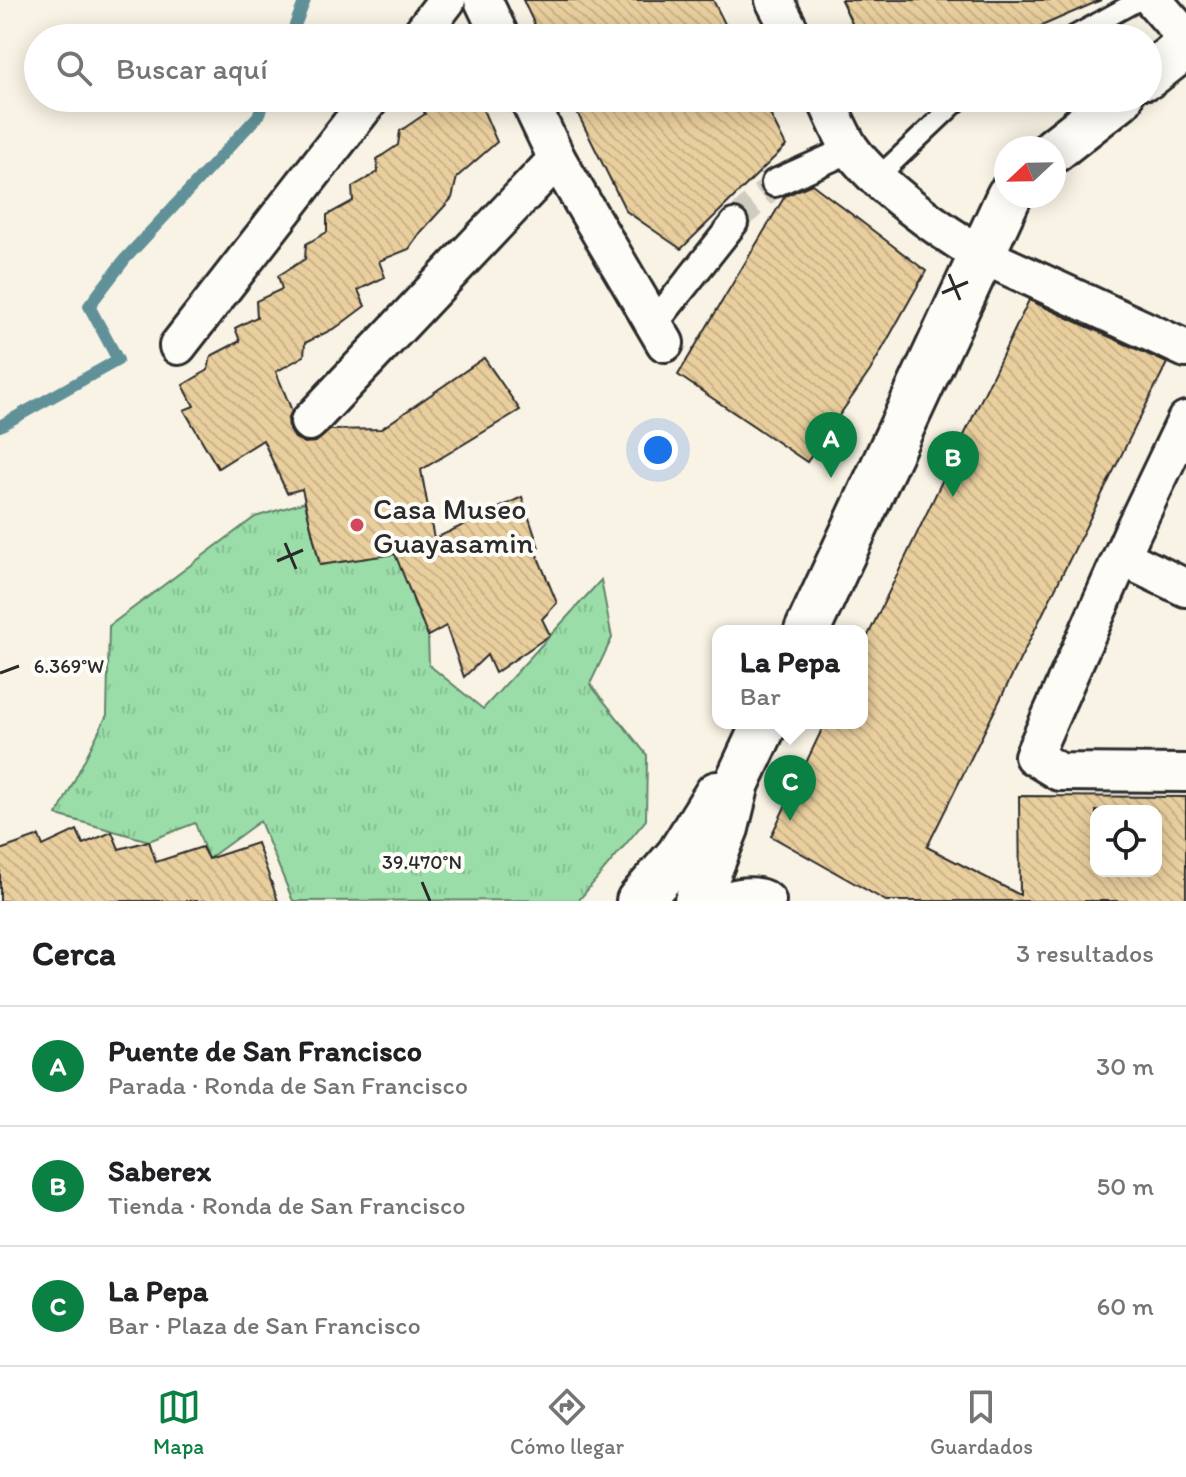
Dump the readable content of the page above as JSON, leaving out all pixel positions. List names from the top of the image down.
{
  "places": ["Casa Museo Guayasamin"],
  "north": "left",
  "page": {
    "search": "Buscar aquí",
    "pins": ["A", "B", "C"],
    "popup": ["La Pepa", "Bar"],
    "heading": ["Cerca", "3 resultados"],
    "list": [
      {
        "mark": "A",
        "name": "Puente de San Francisco",
        "note": "Parada · Ronda de San Francisco",
        "value": "30 m"
      },
      {
        "mark": "B",
        "name": "Saberex",
        "note": "Tienda · Ronda de San Francisco",
        "value": "50 m"
      },
      {
        "mark": "C",
        "name": "La Pepa",
        "note": "Bar · Plaza de San Francisco",
        "value": "60 m"
      }
    ],
    "nav": ["Mapa", "Cómo llegar", "Guardados"]
  },
  "coordinates": ["6.369°W", "39.470°N"]
}
